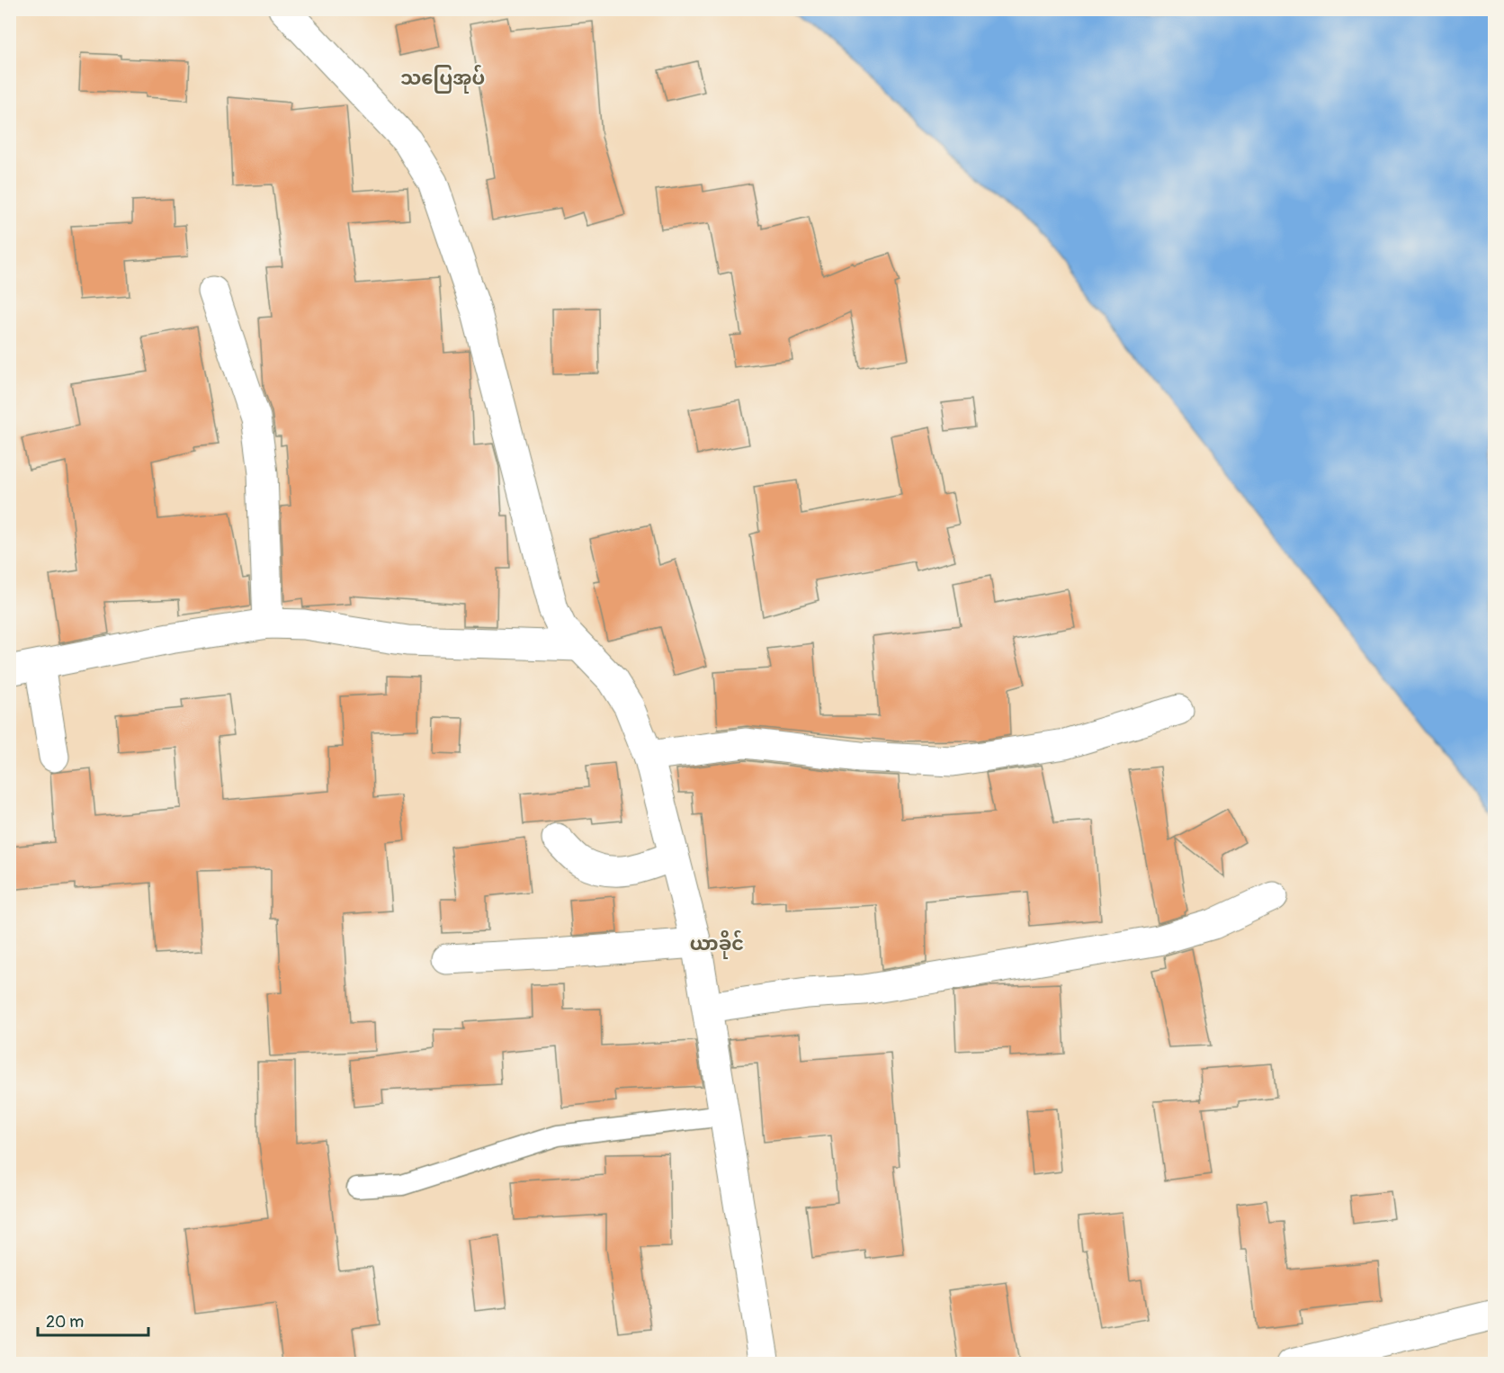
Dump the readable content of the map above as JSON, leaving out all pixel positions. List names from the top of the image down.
{
  "districts": ["သပြေအုပ်", "ယာခိုင်"],
  "scale_bar": "20 m"
}
